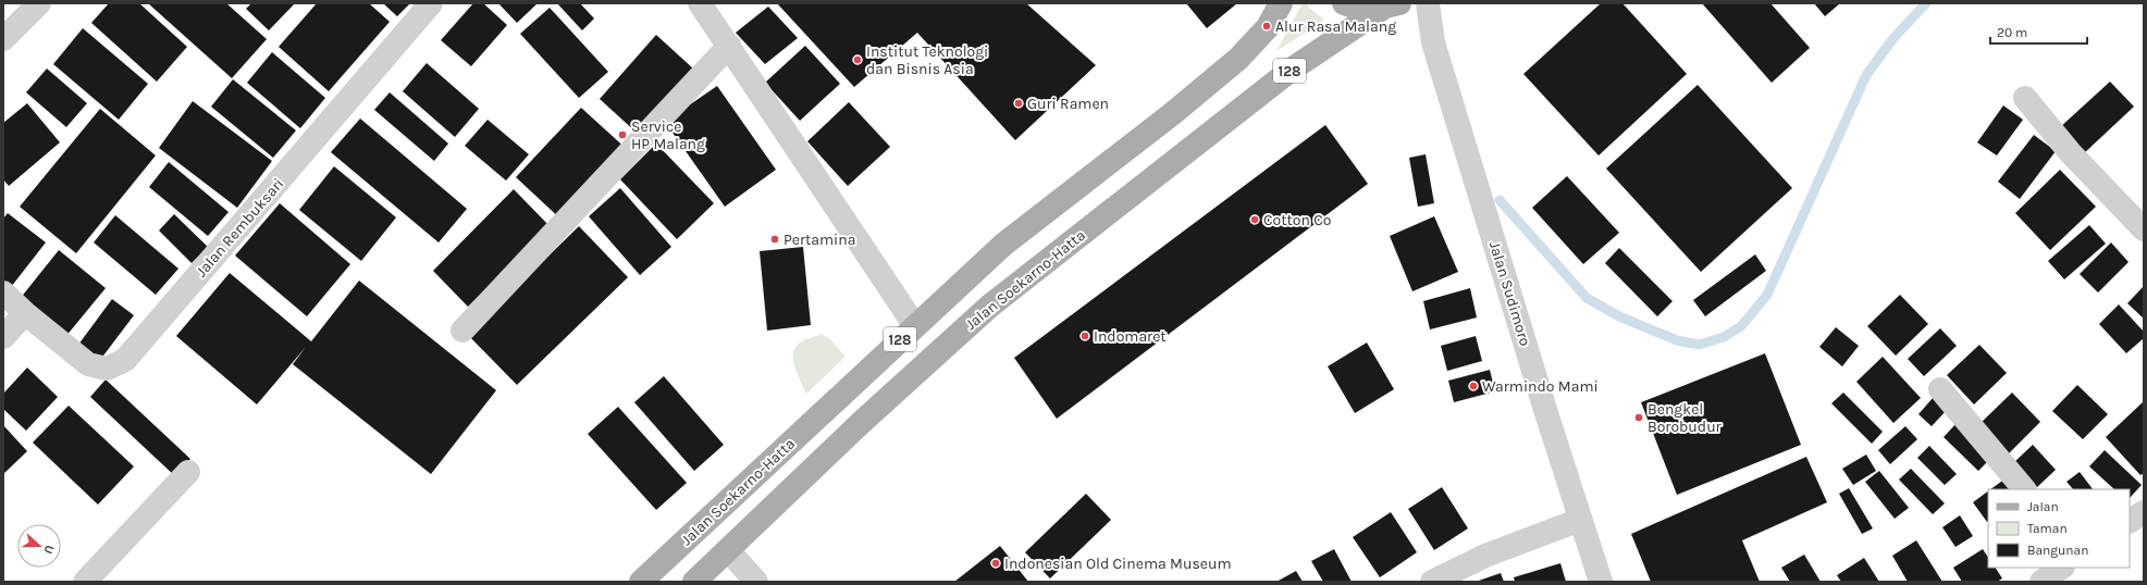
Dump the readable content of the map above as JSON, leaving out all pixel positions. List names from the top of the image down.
{
  "streets": {
    "main road": ["128", "Jalan Soekarno-Hatta"],
    "street": ["Jalan Rembuksari", "Jalan Sudimoro"]
  },
  "places": [
    "Alur Rasa Malang",
    "Institut Teknologi dan Bisnis Asia",
    "Guri Ramen",
    "Service HP Malang",
    "Cotton Co",
    "Pertamina",
    "Indomaret",
    "Warmindo Mami",
    "Bengkel Borobudur",
    "Indonesian Old Cinema Museum"
  ],
  "legend": ["Jalan", "Taman", "Bangunan"],
  "scale_bar": "20 m",
  "north": "right"
}
